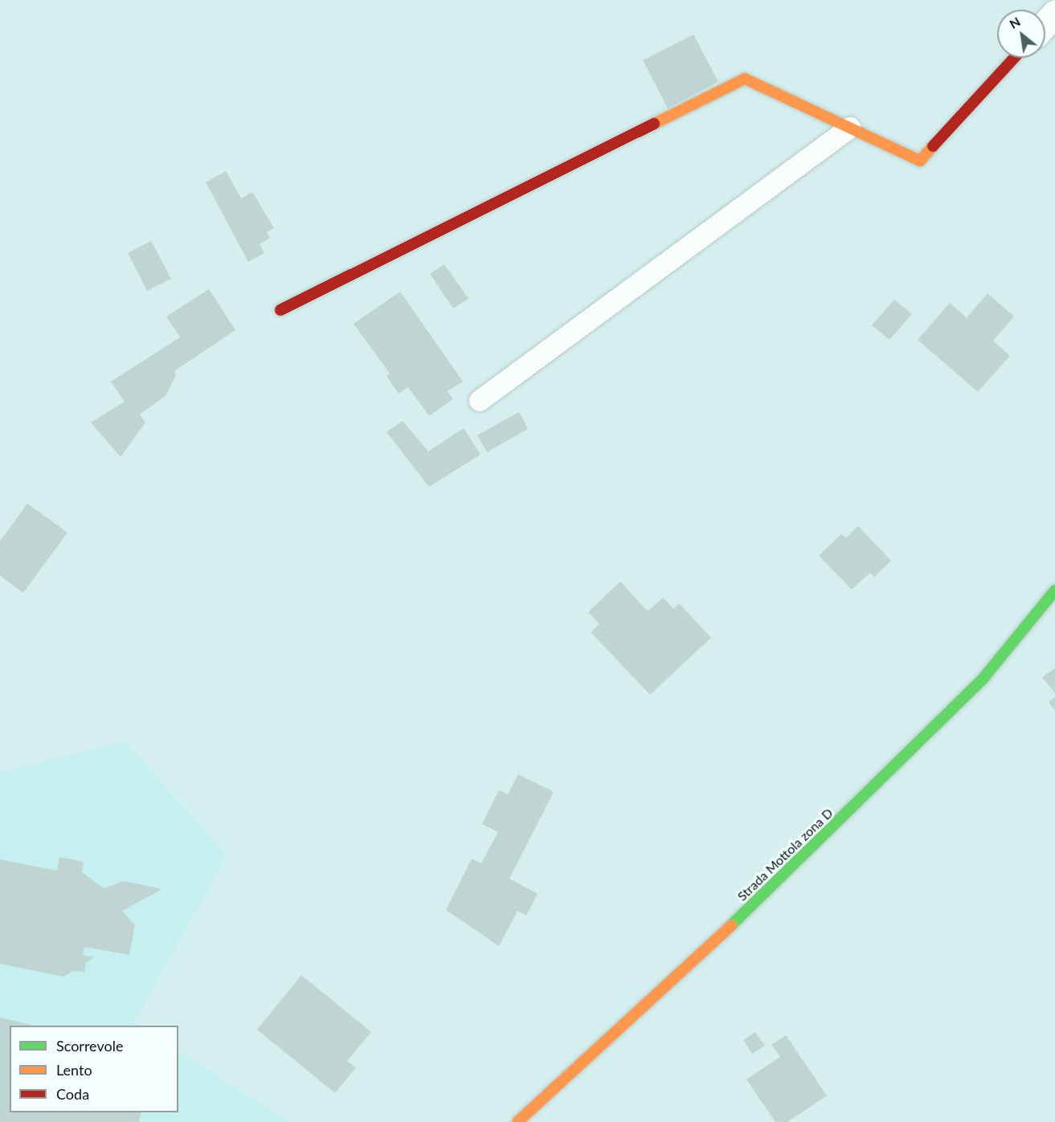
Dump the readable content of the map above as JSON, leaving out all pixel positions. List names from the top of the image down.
{
  "streets": {
    "street": ["Strada Mottola zona D"]
  },
  "legend": ["Scorrevole", "Lento", "Coda"],
  "north": "top left"
}
